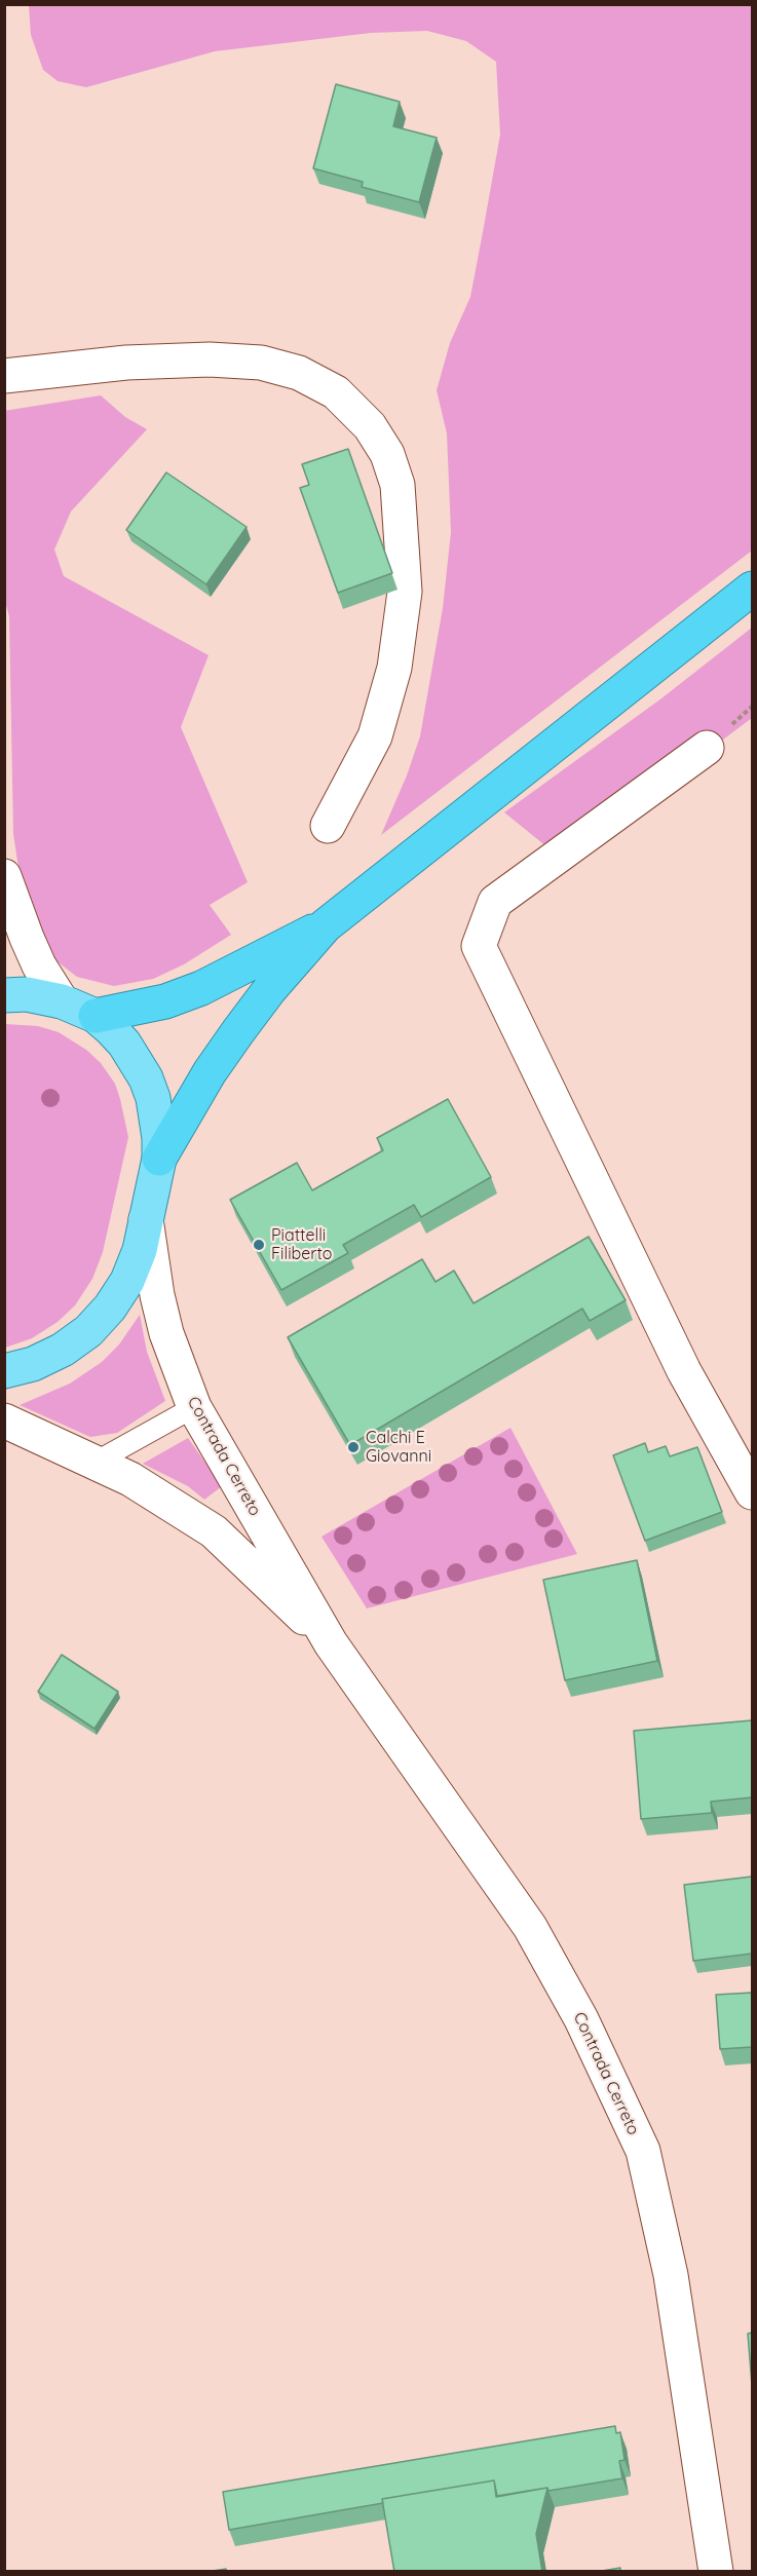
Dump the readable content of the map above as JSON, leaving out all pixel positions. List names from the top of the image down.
{
  "streets": {
    "main road": ["Contrada Cerreto"]
  },
  "places": ["Piattelli Filiberto", "Calchi E Giovanni"]
}
